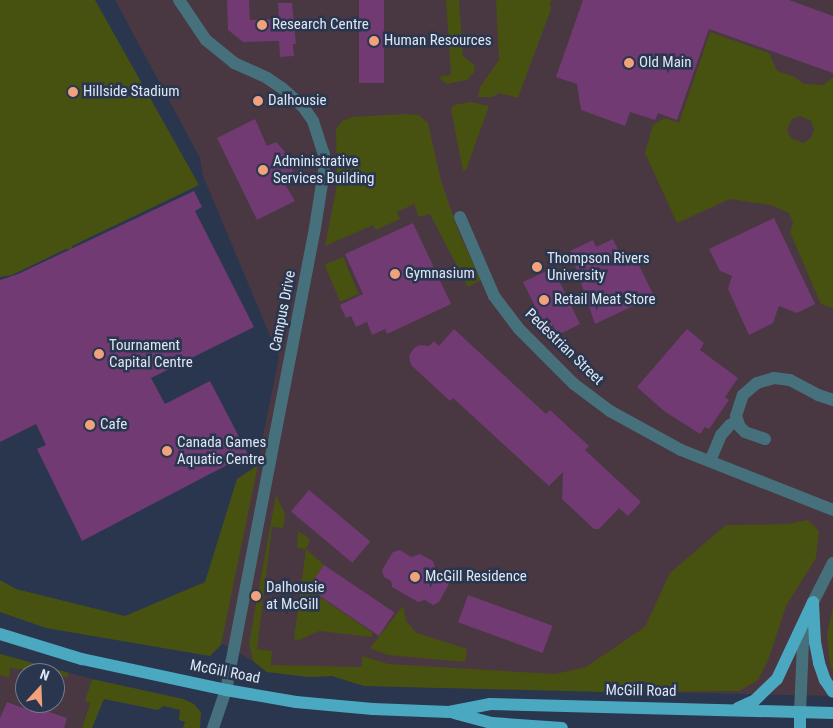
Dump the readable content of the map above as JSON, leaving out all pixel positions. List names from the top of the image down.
{
  "streets": {
    "main road": ["McGill Road"],
    "street": ["Campus Drive", "Pedestrian Street"]
  },
  "crossings": [
    ["Campus Drive", "McGill Road"]
  ],
  "places": [
    "Research Centre",
    "Human Resources",
    "Old Main",
    "Hillside Stadium",
    "Dalhousie",
    "Administrative Services Building",
    "Thompson Rivers University",
    "Gymnasium",
    "Retail Meat Store",
    "Tournament Capital Centre",
    "Cafe",
    "Canada Games Aquatic Centre",
    "McGill Residence",
    "Dalhousie at McGill"
  ],
  "north": "top"
}
